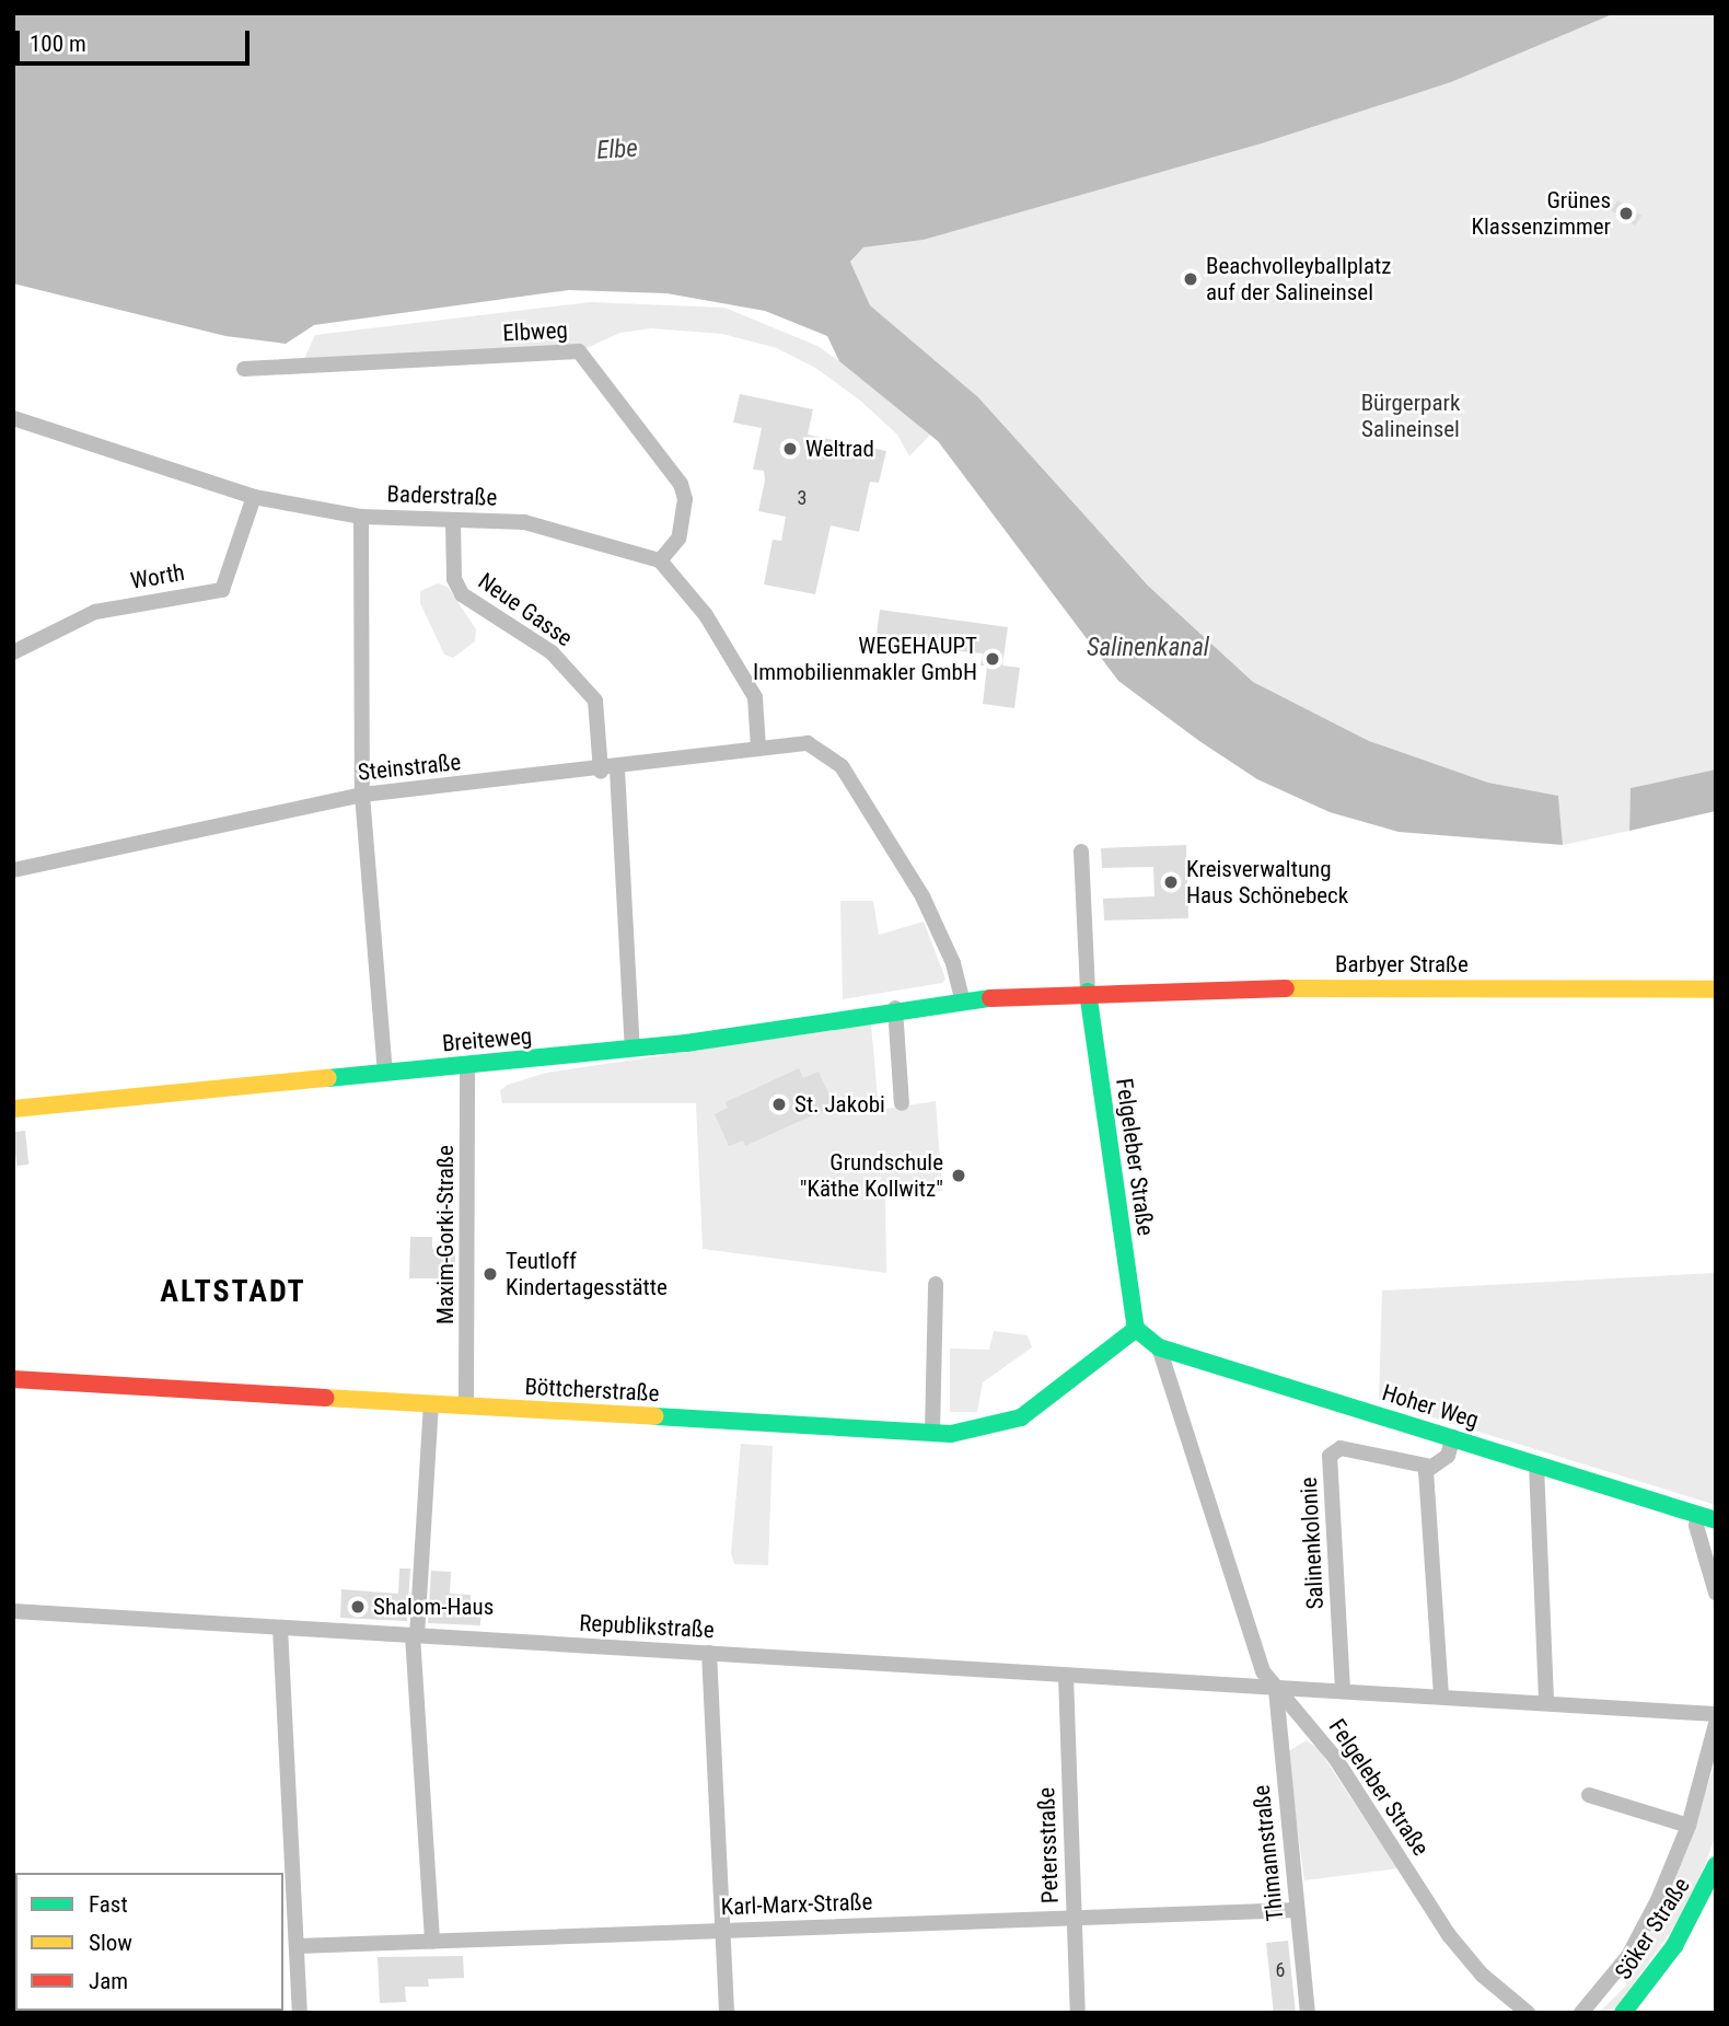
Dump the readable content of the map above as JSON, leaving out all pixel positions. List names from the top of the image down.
{
  "streets": {
    "street": [
      "Elbweg",
      "Baderstraße",
      "Worth",
      "Neue Gasse",
      "Steinstraße",
      "Barbyer Straße",
      "Breiteweg",
      "Felgeleber Straße",
      "Maxim-Gorki-Straße",
      "Böttcherstraße",
      "Hoher Weg",
      "Salinenkolonie",
      "Republikstraße",
      "Petersstraße",
      "Thimannstraße",
      "Karl-Marx-Straße",
      "Söker Straße"
    ]
  },
  "crossings": [
    ["Elbweg", "Baderstraße"],
    ["Baderstraße", "Worth"],
    ["Baderstraße", "Neue Gasse"],
    ["Neue Gasse", "Steinstraße"],
    ["Neue Gasse", "Breiteweg"],
    ["Steinstraße", "Barbyer Straße"],
    ["Steinstraße", "Breiteweg"],
    ["Barbyer Straße", "Breiteweg"],
    ["Barbyer Straße", "Felgeleber Straße"],
    ["Breiteweg", "Maxim-Gorki-Straße"],
    ["Felgeleber Straße", "Böttcherstraße"],
    ["Felgeleber Straße", "Hoher Weg"],
    ["Felgeleber Straße", "Republikstraße"],
    ["Felgeleber Straße", "Thimannstraße"],
    ["Maxim-Gorki-Straße", "Böttcherstraße"],
    ["Böttcherstraße", "Hoher Weg"],
    ["Republikstraße", "Petersstraße"],
    ["Republikstraße", "Thimannstraße"],
    ["Petersstraße", "Karl-Marx-Straße"],
    ["Thimannstraße", "Karl-Marx-Straße"]
  ],
  "districts": ["ALTSTADT"],
  "water": ["Elbe", "Salinenkanal"],
  "parks": ["Bürgerpark Salineinsel"],
  "places": [
    "Grünes Klassenzimmer",
    "Beachvolleyballplatz auf der Salineinsel",
    "Weltrad",
    "WEGEHAUPT Immobilienmakler GmbH",
    "Kreisverwaltung Haus Schönebeck",
    "St. Jakobi",
    "Grundschule \"Käthe Kollwitz\"",
    "Teutloff Kindertagesstätte",
    "Shalom-Haus"
  ],
  "house_numbers": ["3", "6"],
  "legend": ["Fast", "Slow", "Jam"],
  "scale_bar": "100 m"
}
